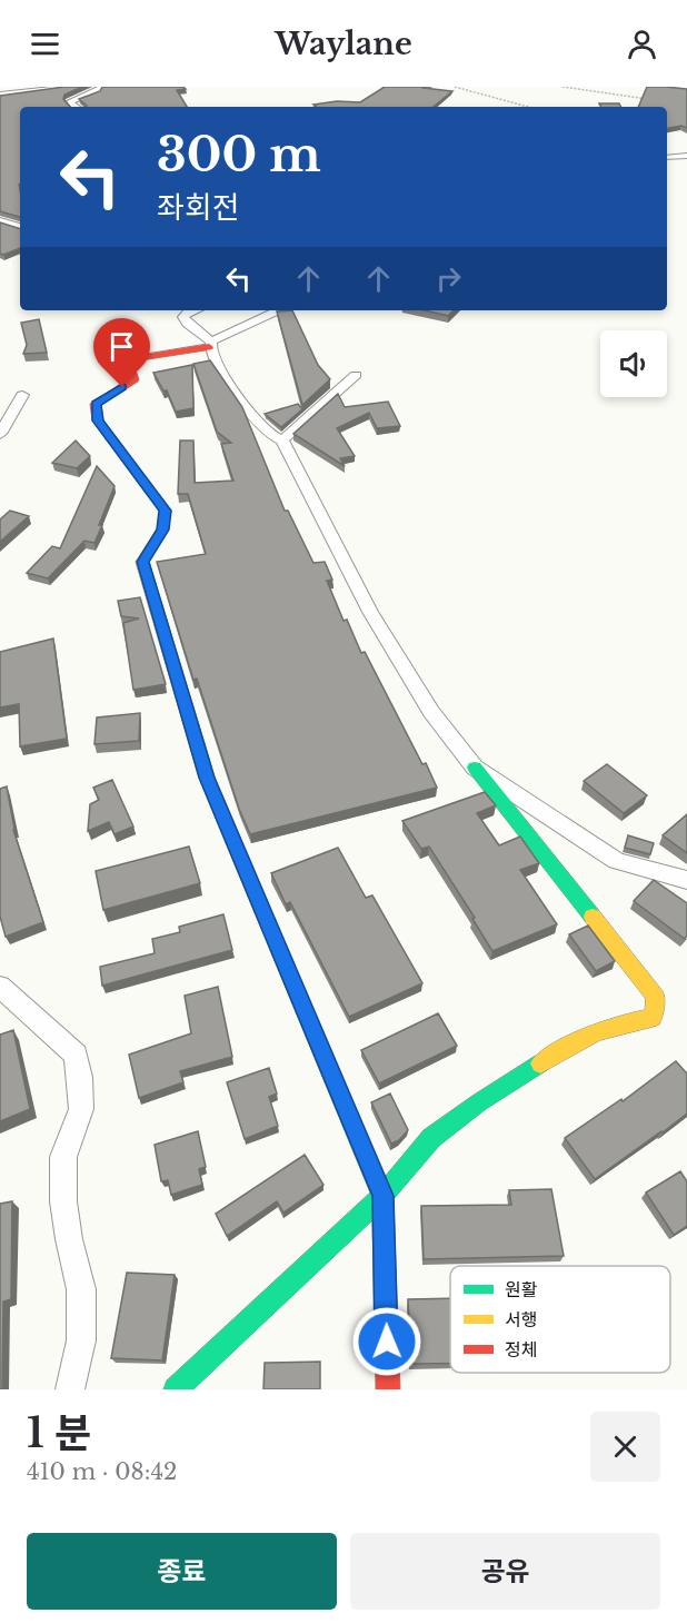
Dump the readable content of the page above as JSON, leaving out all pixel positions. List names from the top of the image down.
{
  "legend": ["원활", "서행", "정체"],
  "page": {
    "header": "Waylane",
    "turn": ["300 m", "좌회전"],
    "heading": ["1 분", "410 m · 08:42"],
    "buttons": ["종료", "공유"]
  }
}
